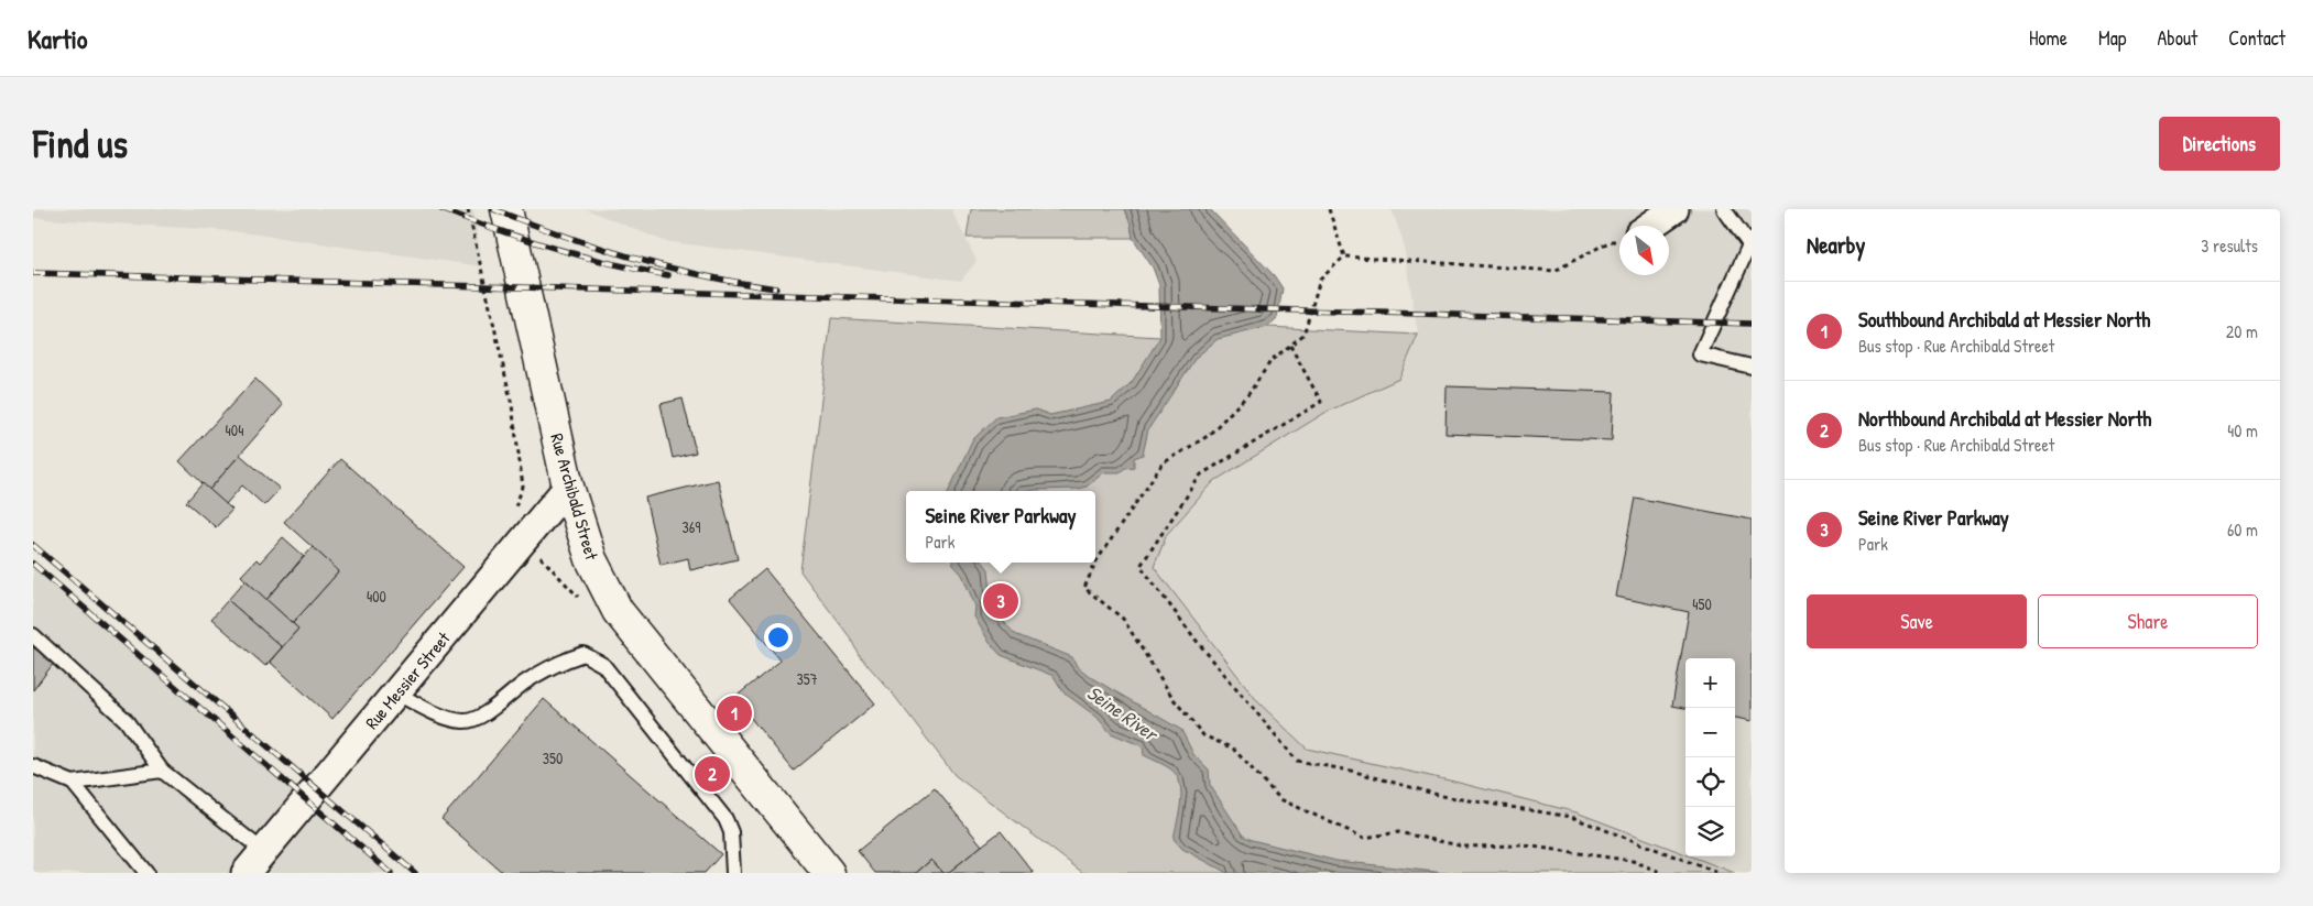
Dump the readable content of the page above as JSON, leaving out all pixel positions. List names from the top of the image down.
{
  "streets": {
    "main road": ["Rue Archibald Street"],
    "street": ["Rue Messier Street"]
  },
  "crossings": [
    ["Rue Archibald Street", "Rue Messier Street"]
  ],
  "water": ["Seine River"],
  "house_numbers": [
    "404",
    "369",
    "400",
    "450",
    "357",
    "350"
  ],
  "north": "bottom right",
  "page": {
    "header": "Kartio",
    "nav": [
      "Home",
      "Map",
      "About",
      "Contact"
    ],
    "buttons": [
      "Directions",
      ["Save", "Share"]
    ],
    "title": "Find us",
    "heading": ["Nearby", "3 results"],
    "list": [
      {
        "mark": "1",
        "name": "Southbound Archibald at Messier North",
        "note": "Bus stop · Rue Archibald Street",
        "value": "20 m"
      },
      {
        "mark": "2",
        "name": "Northbound Archibald at Messier North",
        "note": "Bus stop · Rue Archibald Street",
        "value": "40 m"
      },
      {
        "mark": "3",
        "name": "Seine River Parkway",
        "note": "Park",
        "value": "60 m"
      }
    ],
    "popup": ["Seine River Parkway", "Park"],
    "pins": ["3", "1", "2"],
    "map_buttons": ["+", "−"]
  }
}
